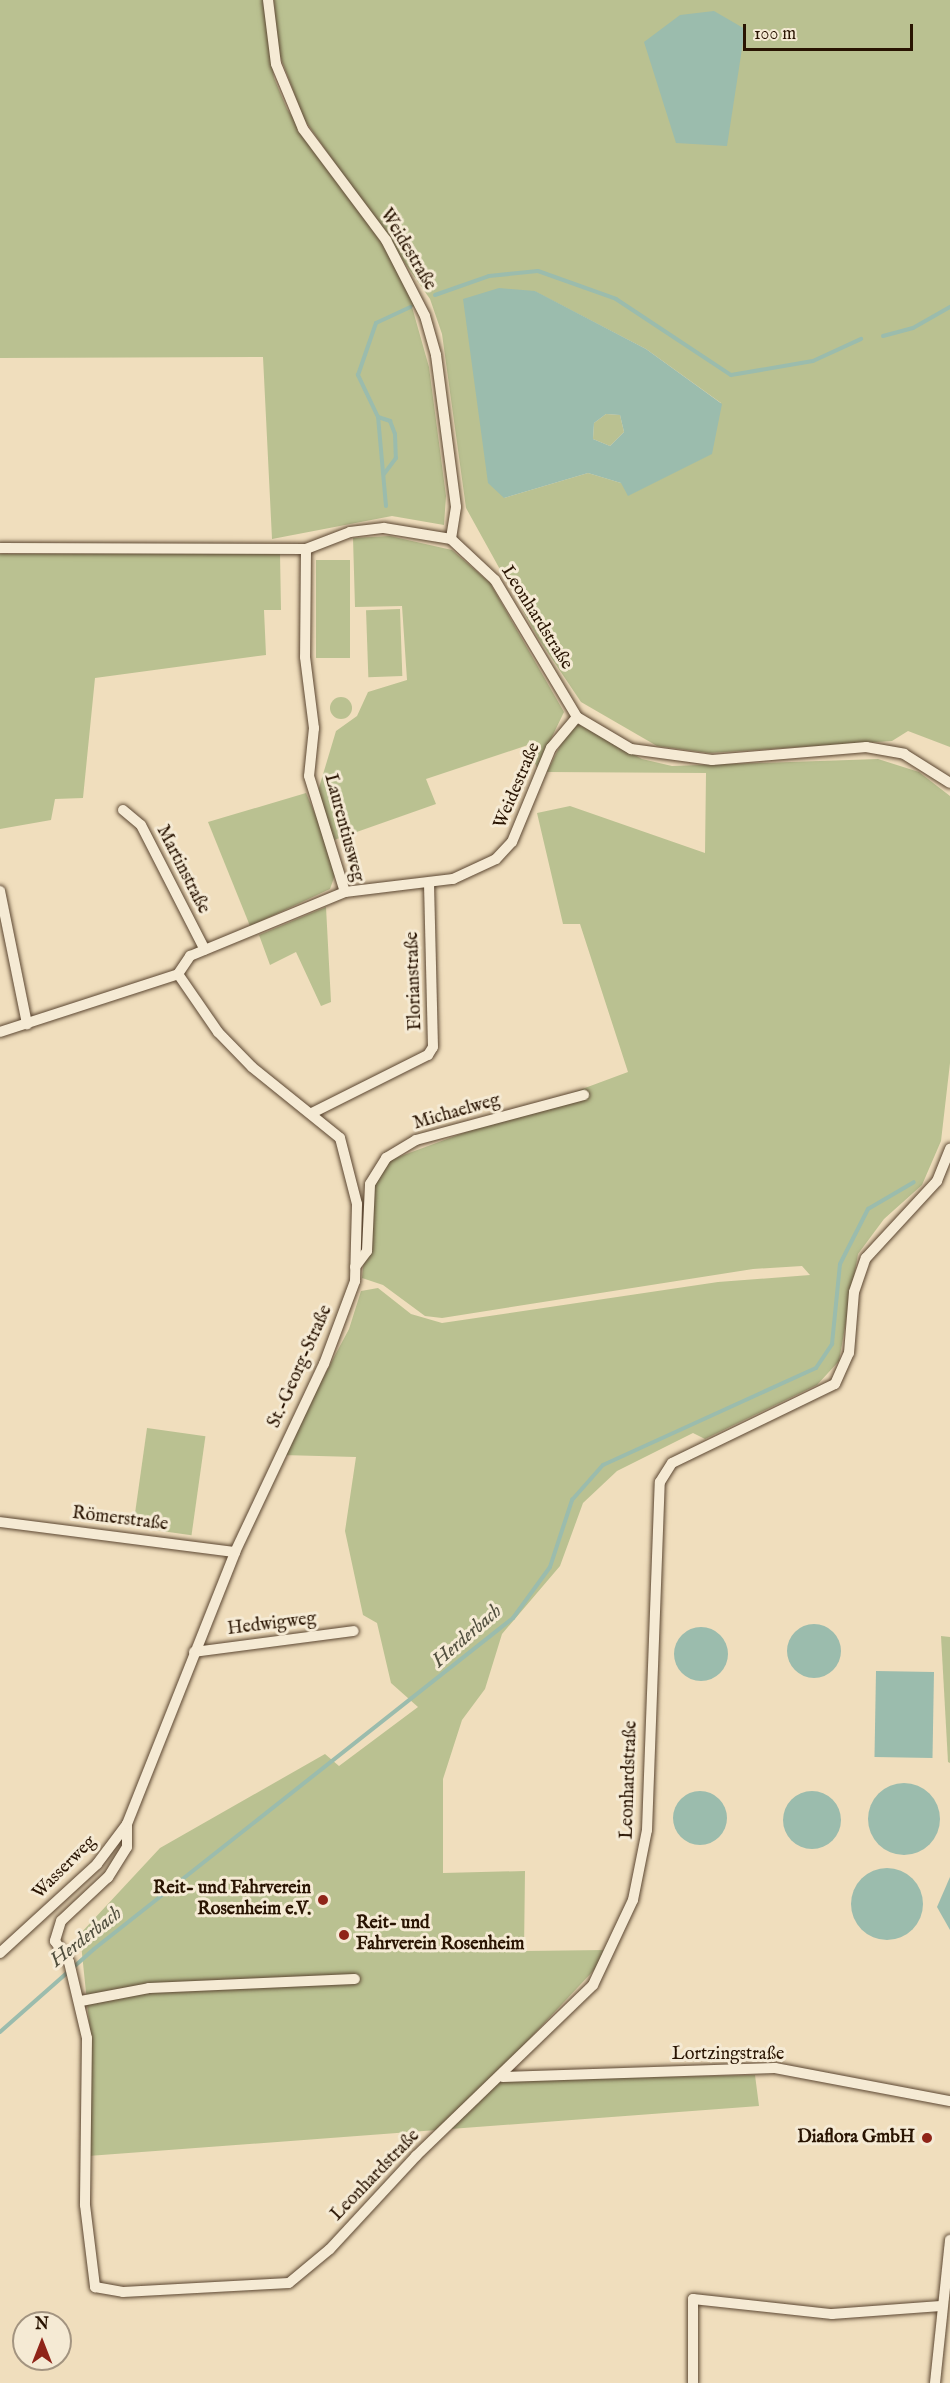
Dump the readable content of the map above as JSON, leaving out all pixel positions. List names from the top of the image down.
{
  "streets": {
    "street": [
      "Weidestraße",
      "Leonhardstraße",
      "Laurentiusweg",
      "Martinstraße",
      "Florianstraße",
      "Michaelweg",
      "St.-Georg-Straße",
      "Römerstraße",
      "Hedwigweg",
      "Wasserweg",
      "Lortzingstraße"
    ]
  },
  "crossings": [
    ["Weidestraße", "Leonhardstraße"],
    ["Weidestraße", "Laurentiusweg"],
    ["Weidestraße", "Florianstraße"],
    ["Leonhardstraße", "Wasserweg"],
    ["Leonhardstraße", "Lortzingstraße"],
    ["Laurentiusweg", "Martinstraße"],
    ["Laurentiusweg", "St.-Georg-Straße"],
    ["Florianstraße", "St.-Georg-Straße"],
    ["Michaelweg", "St.-Georg-Straße"],
    ["St.-Georg-Straße", "Römerstraße"],
    ["St.-Georg-Straße", "Hedwigweg"],
    ["St.-Georg-Straße", "Wasserweg"]
  ],
  "water": ["Herderbach"],
  "places": ["Reit- und Fahrverein Rosenheim e.V.", "Reit- und Fahrverein Rosenheim", "Diaflora GmbH"],
  "scale_bar": "100 m",
  "north": "top"
}
